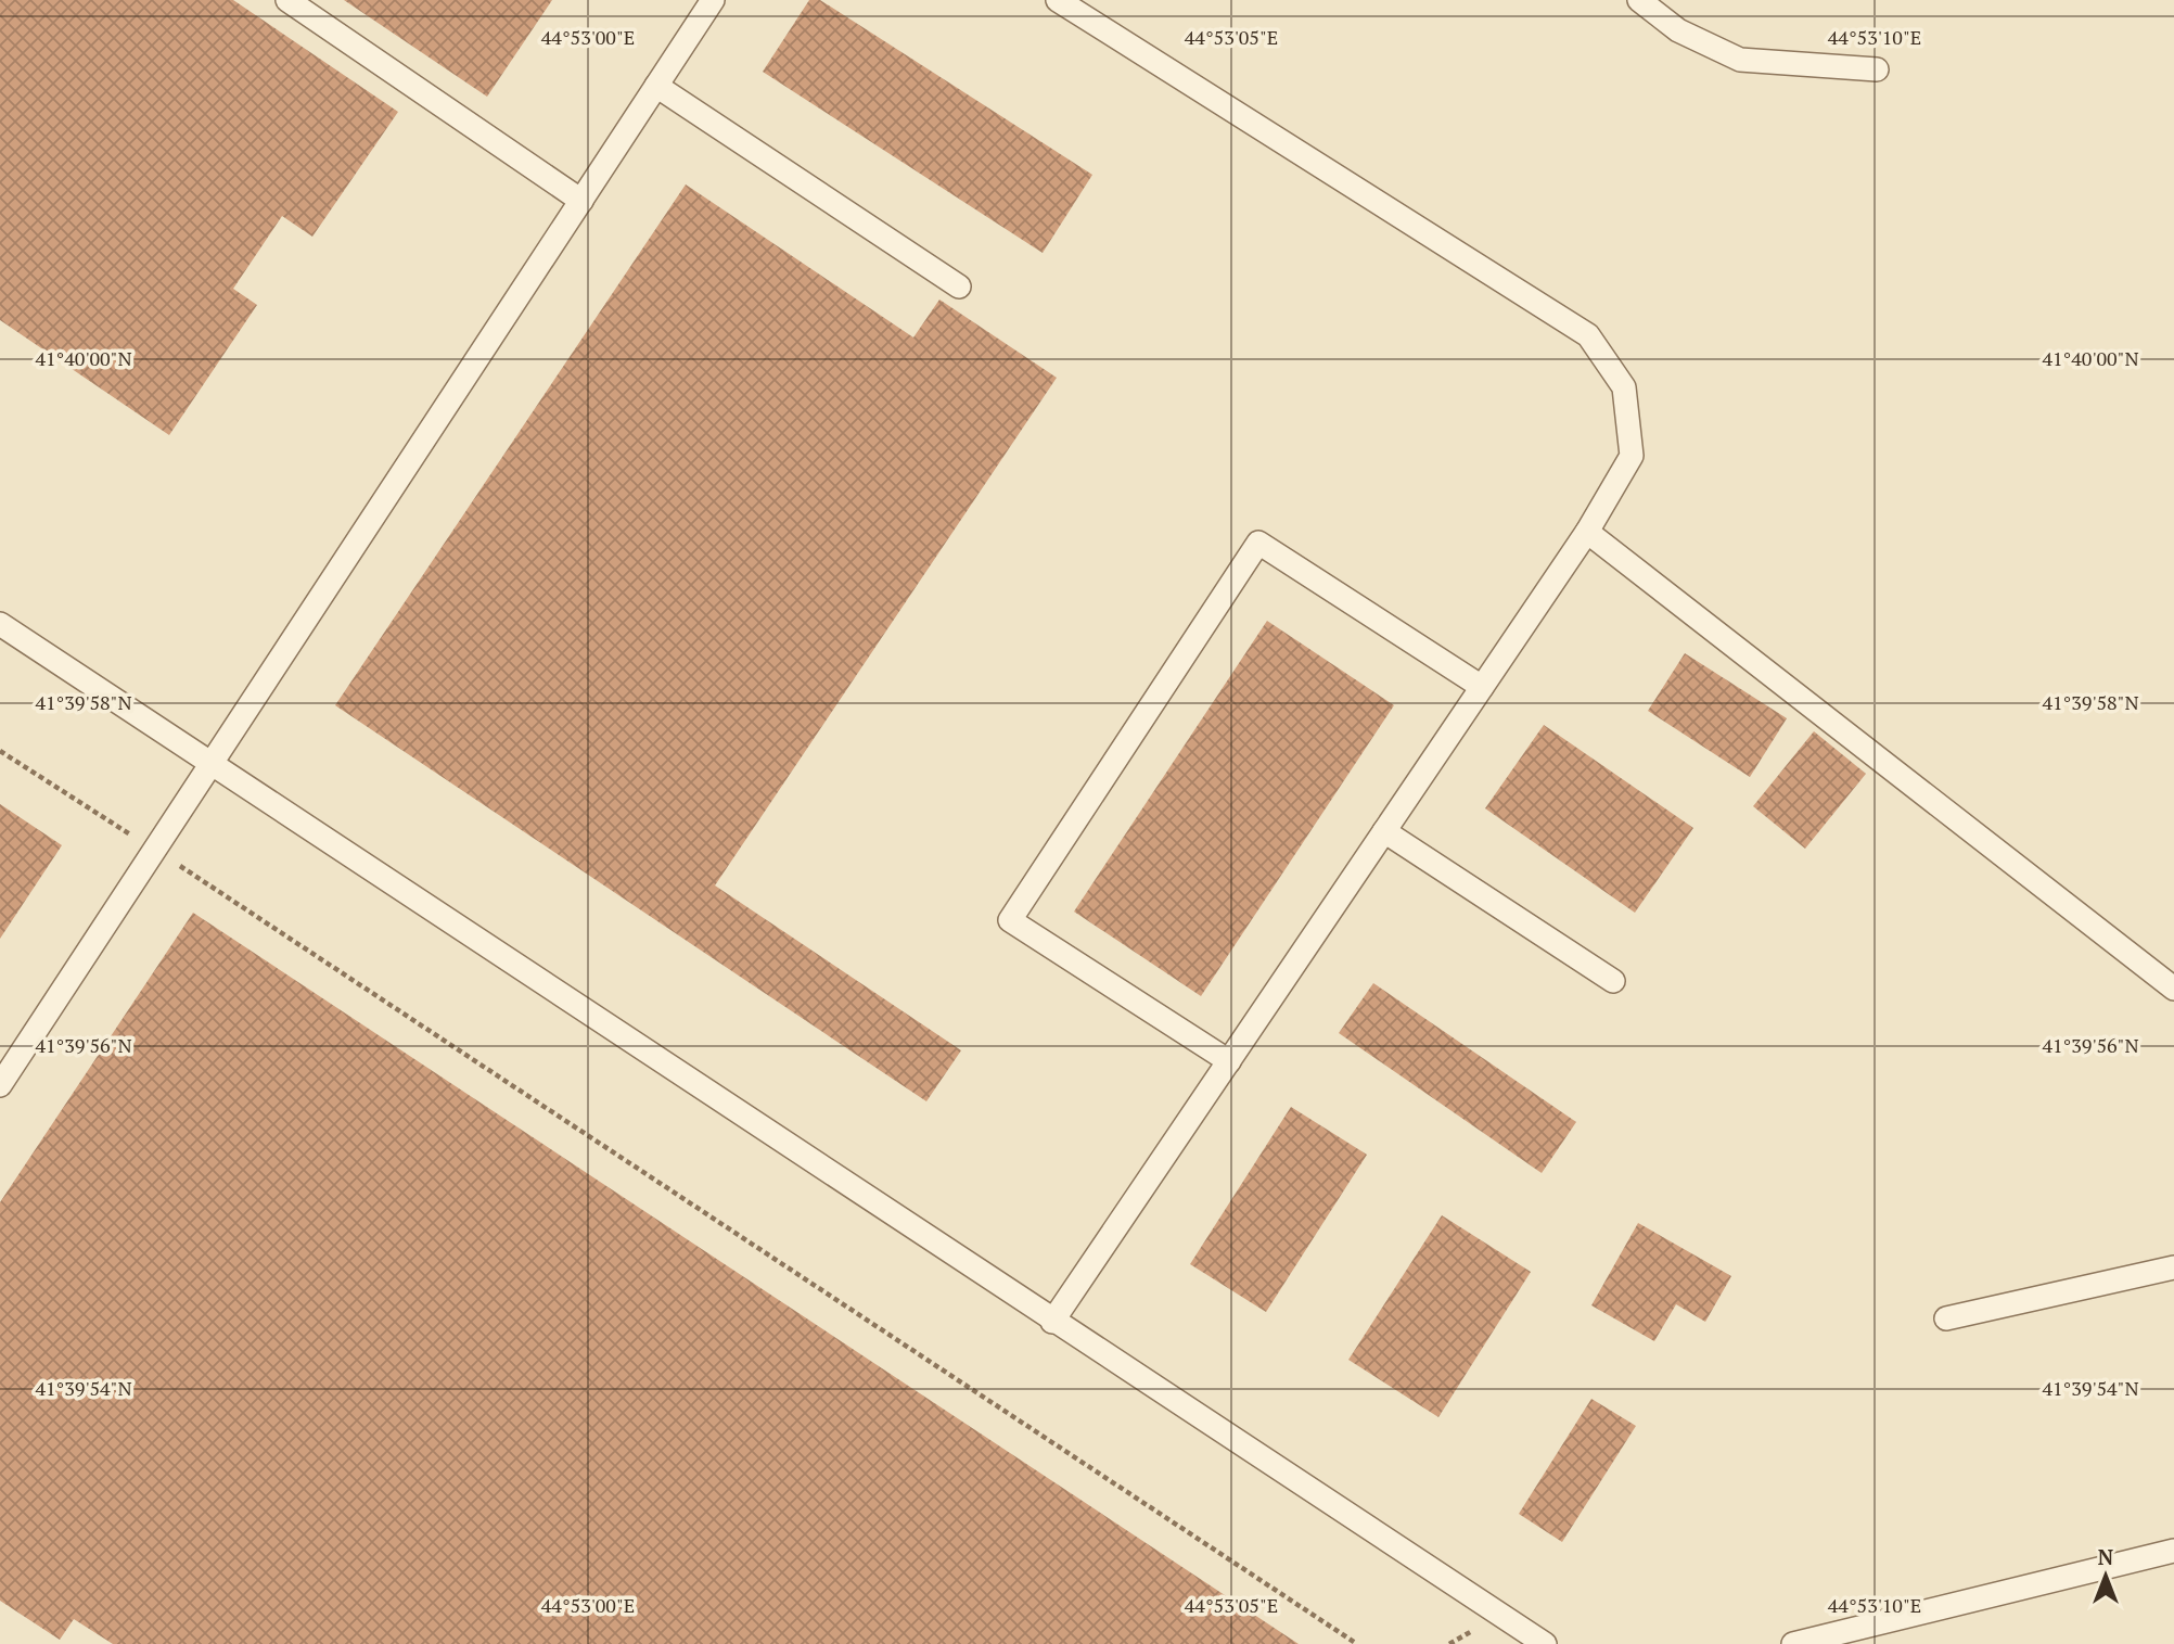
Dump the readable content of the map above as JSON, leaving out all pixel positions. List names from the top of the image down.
{
  "north": "top",
  "coordinates": [
    "44°53'00\"E",
    "44°53'05\"E",
    "44°53'10\"E",
    "41°40'00\"N",
    "41°39'58\"N",
    "41°39'56\"N",
    "41°39'54\"N"
  ]
}
